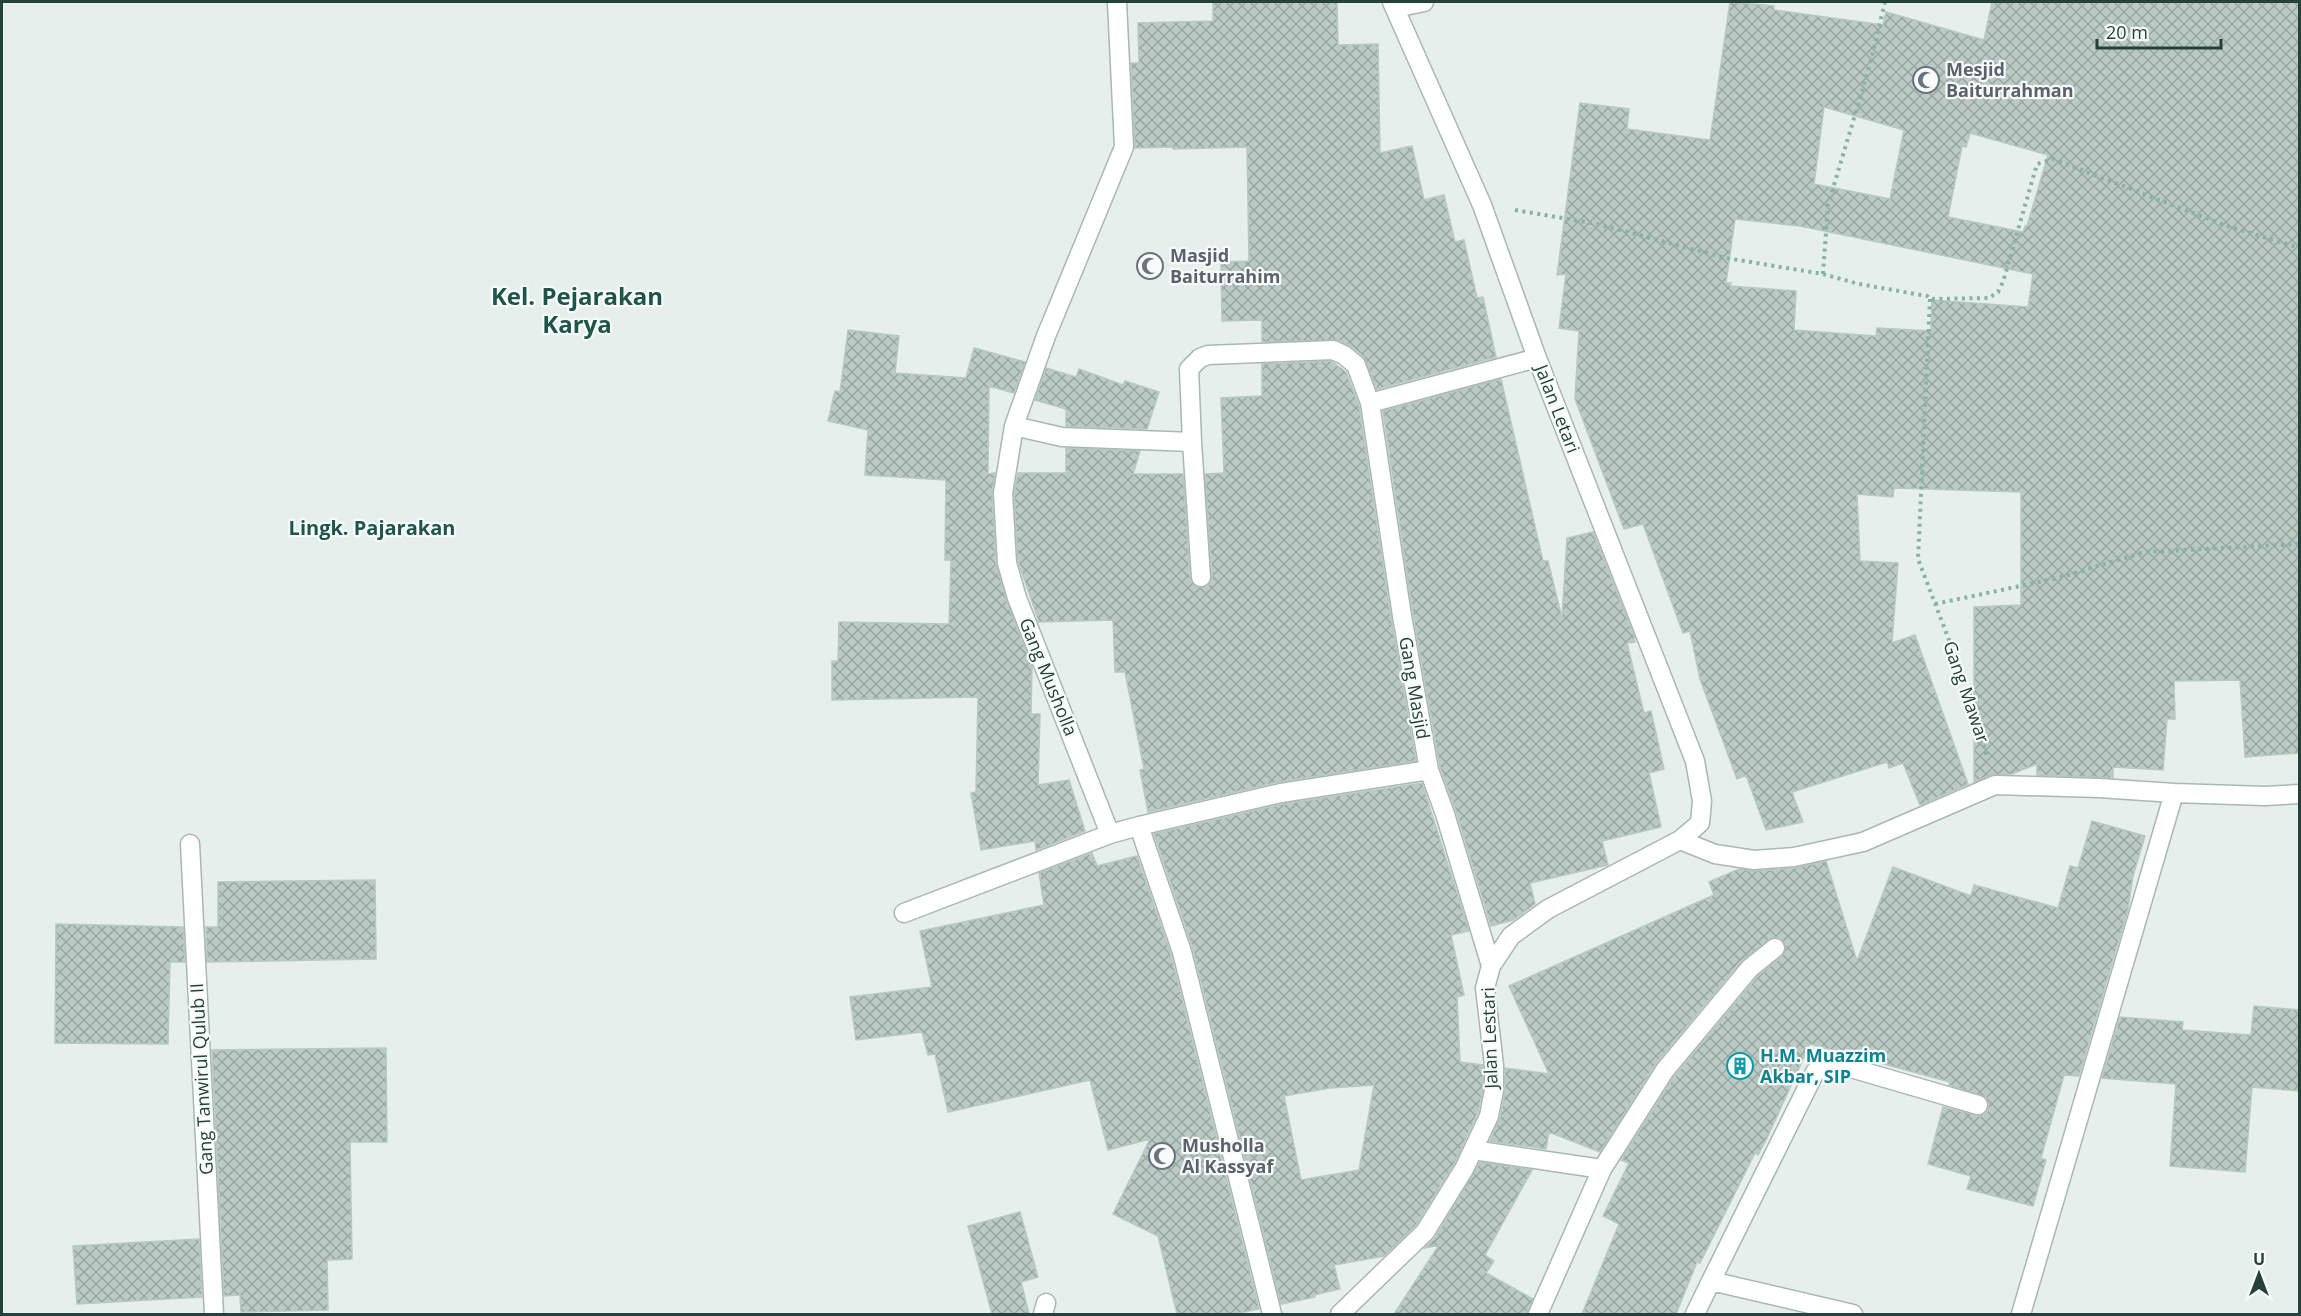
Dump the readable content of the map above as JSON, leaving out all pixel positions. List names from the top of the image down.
{
  "streets": {
    "street": [
      "Jalan Letari",
      "Gang Musholla",
      "Gang Masjid",
      "Jalan Lestari",
      "Gang Tanwirul Qulub II"
    ],
    "path": ["Gang Mawar"]
  },
  "crossings": [
    ["Jalan Letari", "Jalan Lestari"],
    ["Gang Masjid", "Jalan Lestari"]
  ],
  "districts": ["Kel. Pejarakan Karya", "Lingk. Pajarakan"],
  "places": {
    "mosque": ["Mesjid Baiturrahman", "Masjid Baiturrahim", "Musholla Al Kassyaf"],
    "building": ["H.M. Muazzim Akbar, SIP"]
  },
  "scale_bar": "20 m",
  "north": "top"
}
